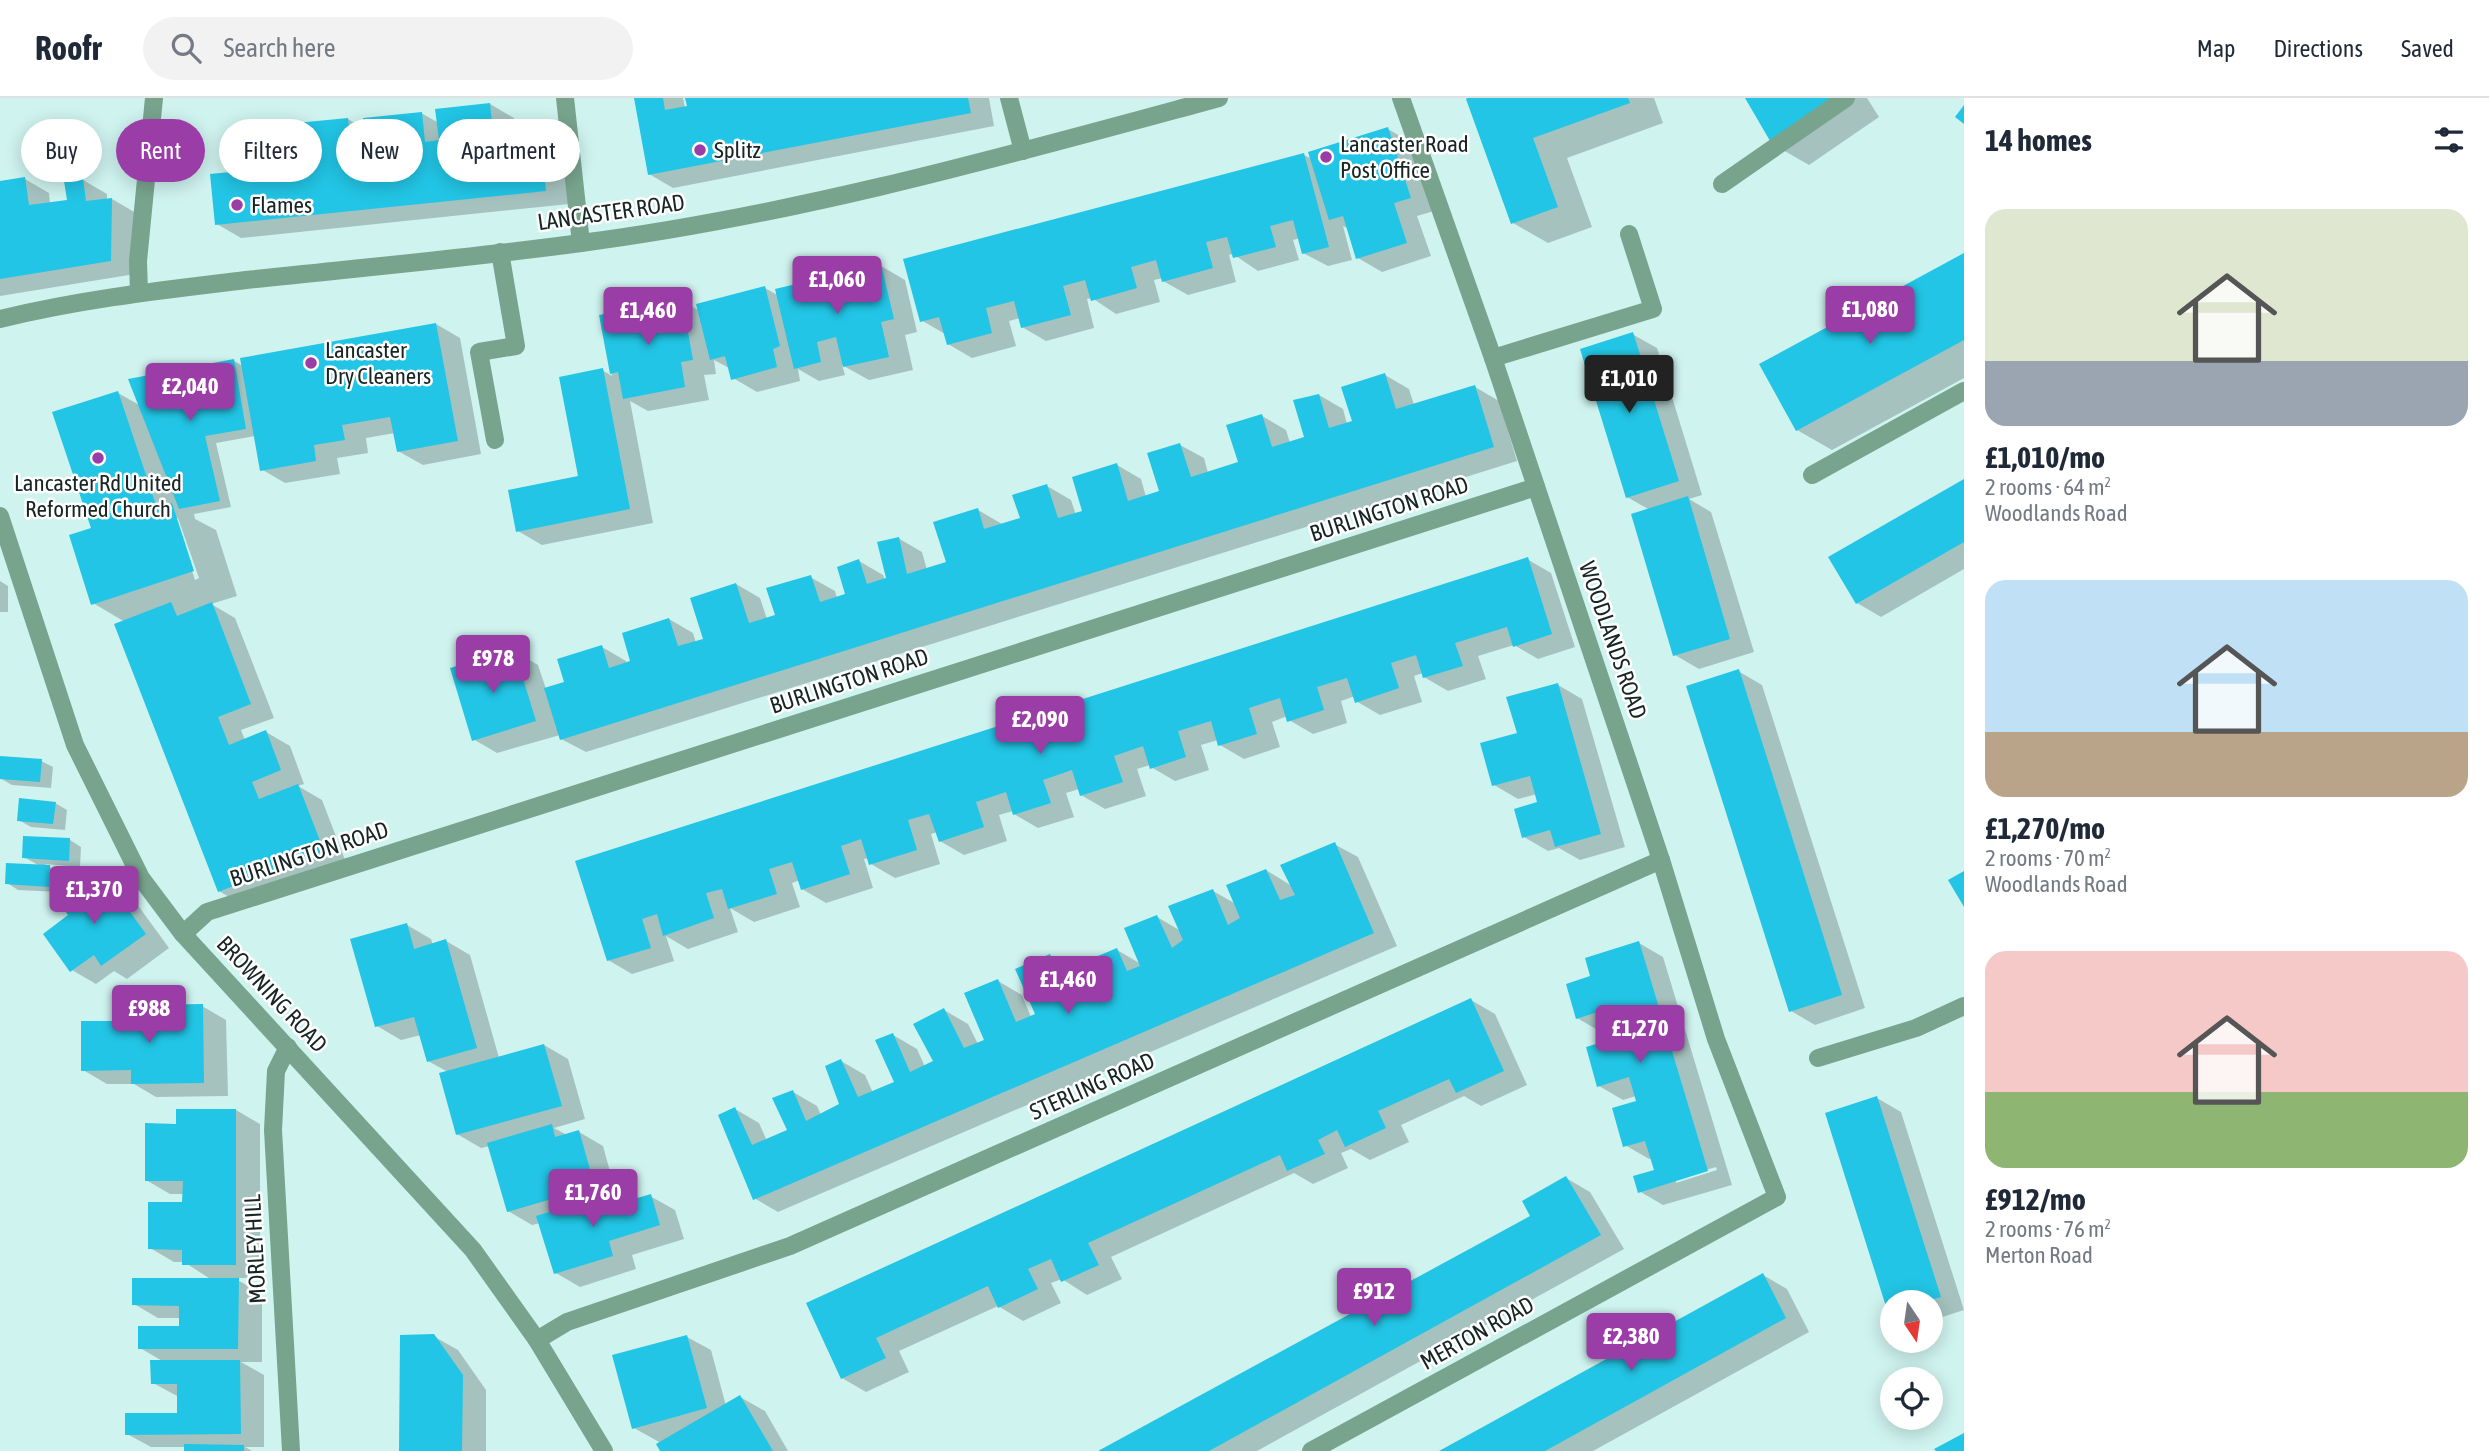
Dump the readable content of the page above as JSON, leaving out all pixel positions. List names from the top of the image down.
{
  "streets": {
    "street": [
      "LANCASTER ROAD",
      "BURLINGTON ROAD",
      "WOODLANDS ROAD",
      "BROWNING ROAD",
      "STERLING ROAD",
      "MORLEY HILL",
      "MERTON ROAD"
    ]
  },
  "crossings": [
    ["BURLINGTON ROAD", "WOODLANDS ROAD"],
    ["BURLINGTON ROAD", "BROWNING ROAD"],
    ["WOODLANDS ROAD", "STERLING ROAD"],
    ["WOODLANDS ROAD", "MERTON ROAD"],
    ["BROWNING ROAD", "STERLING ROAD"],
    ["BROWNING ROAD", "MORLEY HILL"]
  ],
  "places": [
    "Splitz",
    "Lancaster Road Post Office",
    "Flames",
    "Lancaster Dry Cleaners",
    "Lancaster Rd United Reformed Church"
  ],
  "north": "bottom",
  "page": {
    "header": "Roofr",
    "search": "Search here",
    "nav": ["Map", "Directions", "Saved"],
    "heading": "14 homes",
    "chip": [
      "Buy",
      "Rent",
      "Filters",
      "New",
      "Apartment"
    ],
    "list": [
      {
        "name": "£1,010/mo",
        "note": "2 rooms · 64 m² · Woodlands Road"
      },
      {
        "name": "£1,270/mo",
        "note": "2 rooms · 70 m² · Woodlands Road"
      },
      {
        "name": "£912/mo",
        "note": "2 rooms · 76 m² · Merton Road"
      }
    ],
    "price": [
      "£1,060",
      "£1,080",
      "£1,460",
      "£1,010",
      "£2,040",
      "£978",
      "£2,090",
      "£1,370",
      "£1,460",
      "£988",
      "£1,270",
      "£1,760",
      "£912",
      "£2,380"
    ]
  }
}
